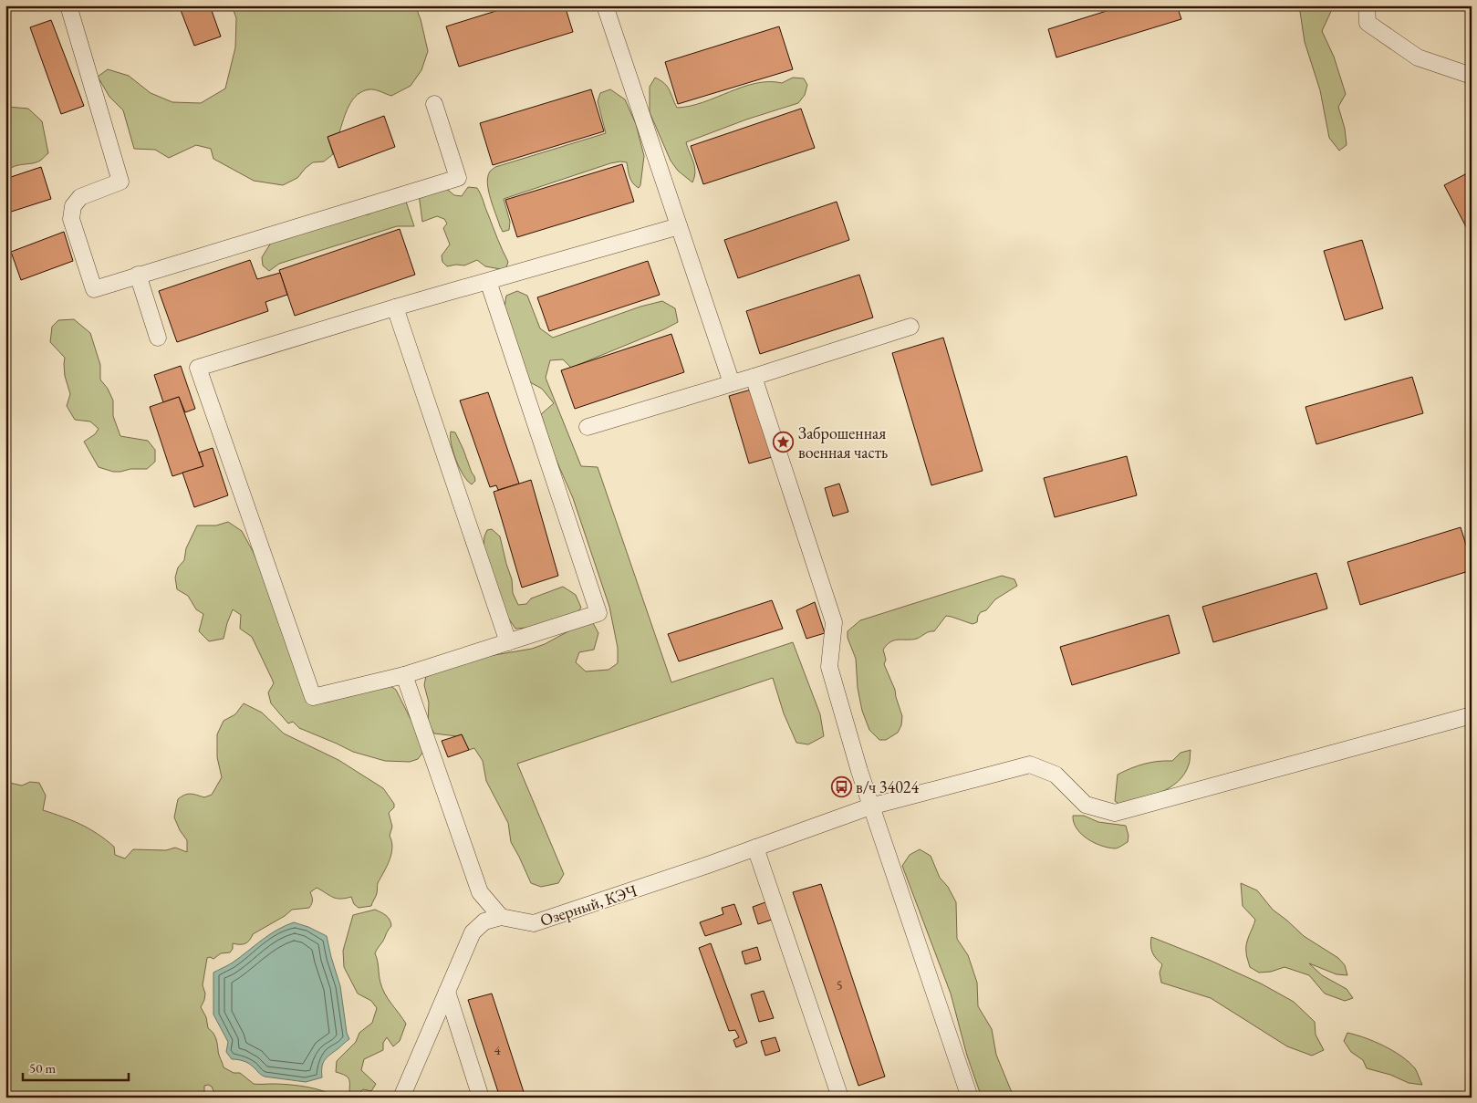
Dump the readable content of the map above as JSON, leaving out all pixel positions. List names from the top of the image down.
{
  "streets": {
    "street": ["Озерный, КЭЧ"]
  },
  "places": {
    "place": ["Заброшенная военная часть"],
    "bus stop": ["в/ч 34024"]
  },
  "house_numbers": ["5", "4"],
  "scale_bar": "50 m"
}
